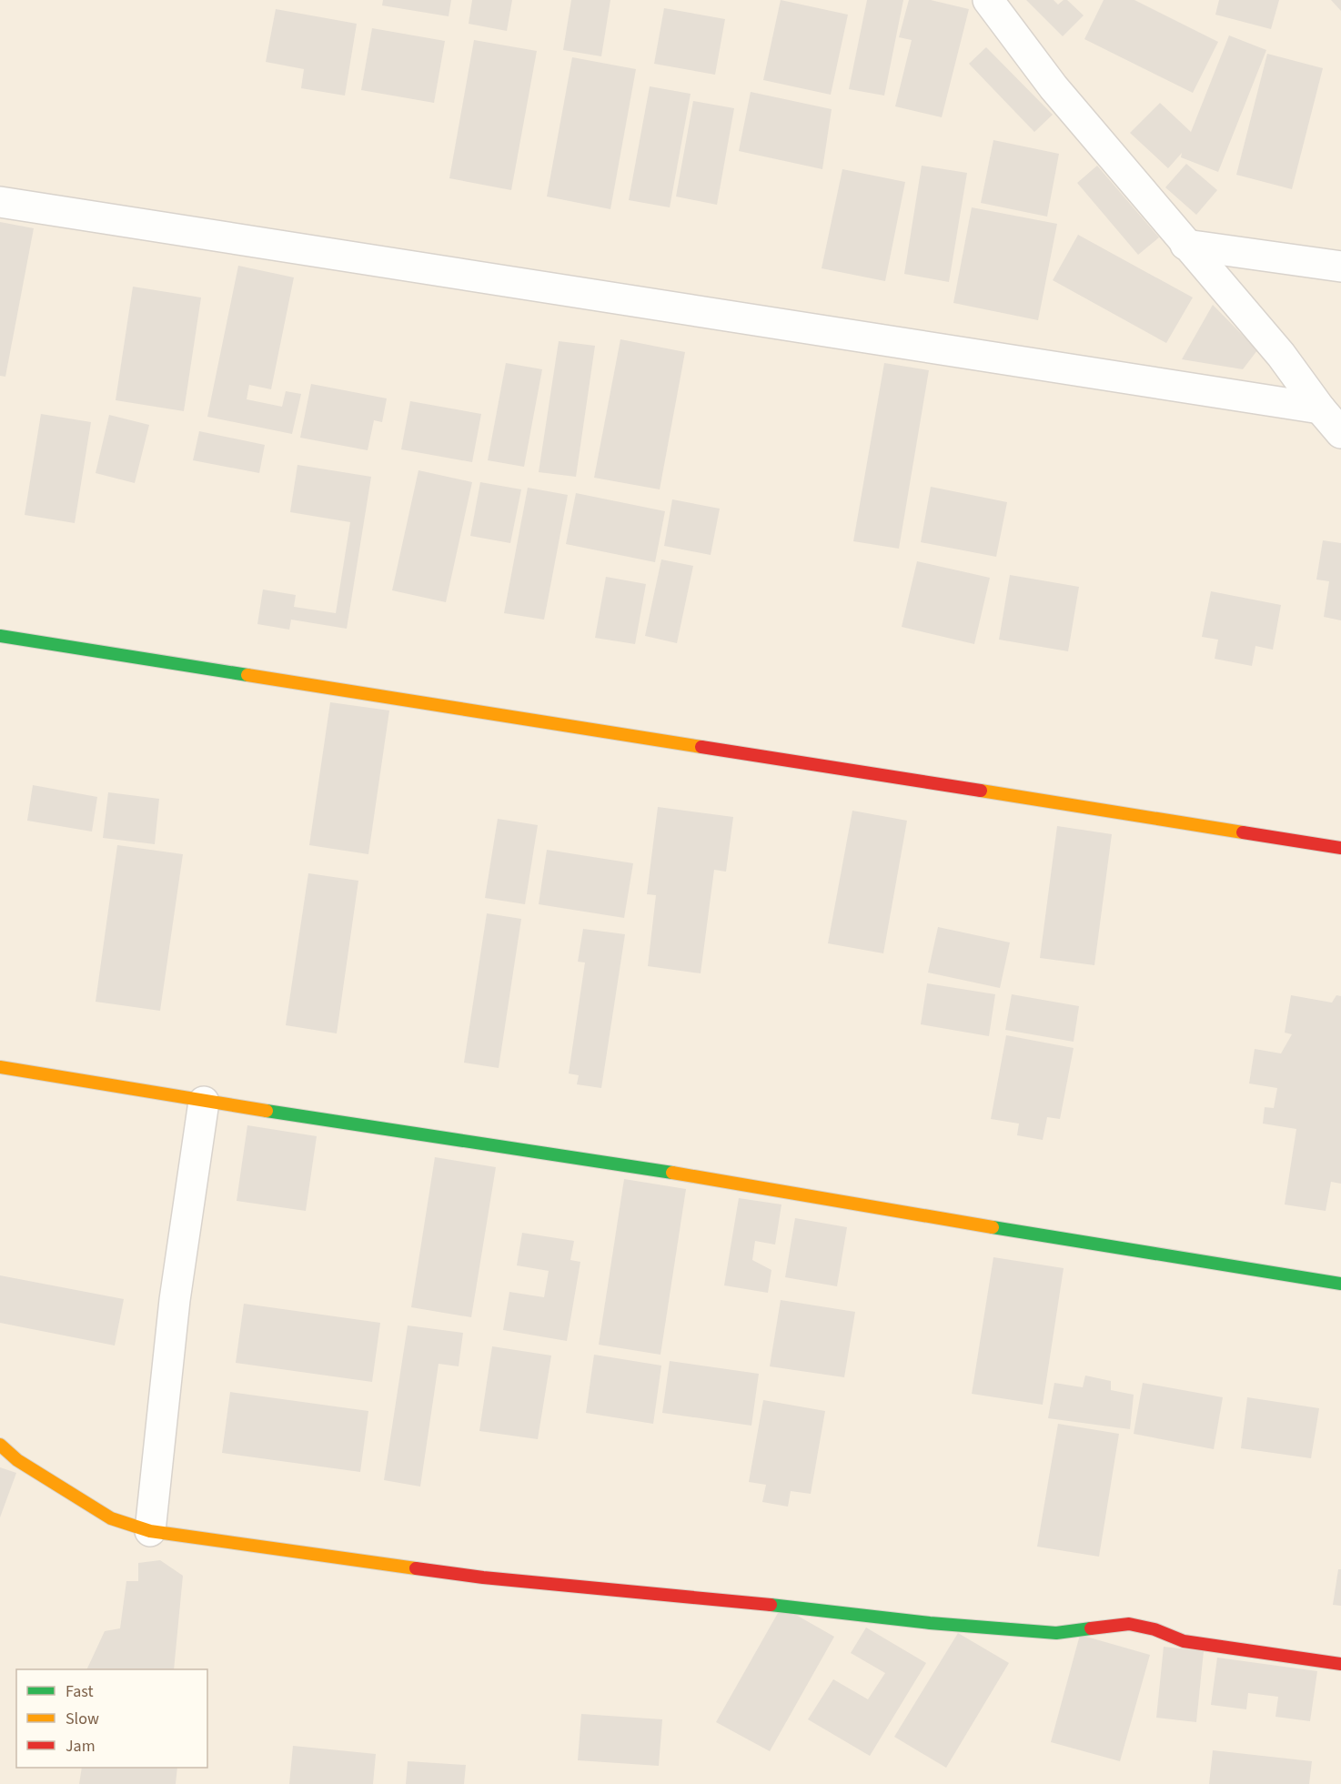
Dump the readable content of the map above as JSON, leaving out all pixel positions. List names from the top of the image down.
{
  "legend": ["Fast", "Slow", "Jam"]
}
